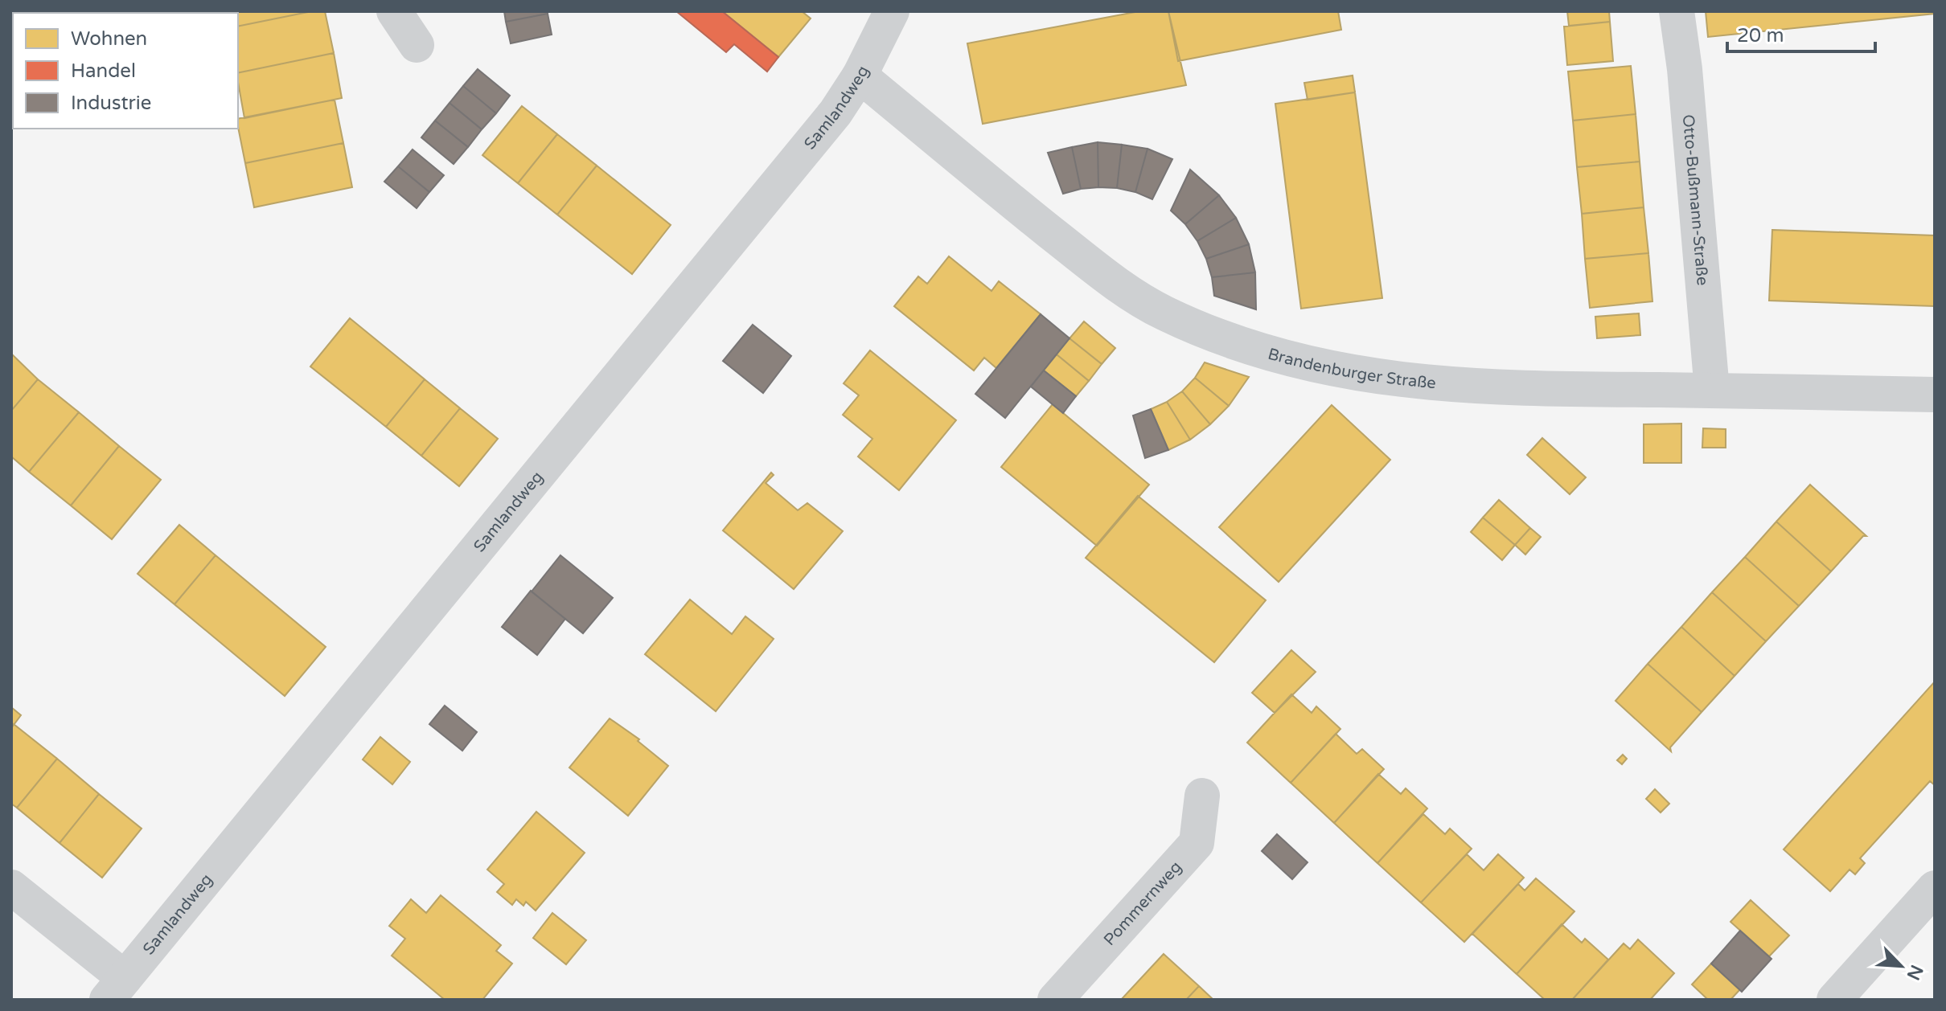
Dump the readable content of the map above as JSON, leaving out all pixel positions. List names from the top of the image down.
{
  "streets": {
    "street": [
      "Samlandweg",
      "Otto-Bußmann-Straße",
      "Brandenburger Straße",
      "Pommernweg"
    ]
  },
  "crossings": [
    ["Samlandweg", "Brandenburger Straße"],
    ["Otto-Bußmann-Straße", "Brandenburger Straße"]
  ],
  "legend": ["Wohnen", "Handel", "Industrie"],
  "scale_bar": "20 m",
  "north": "bottom right"
}
